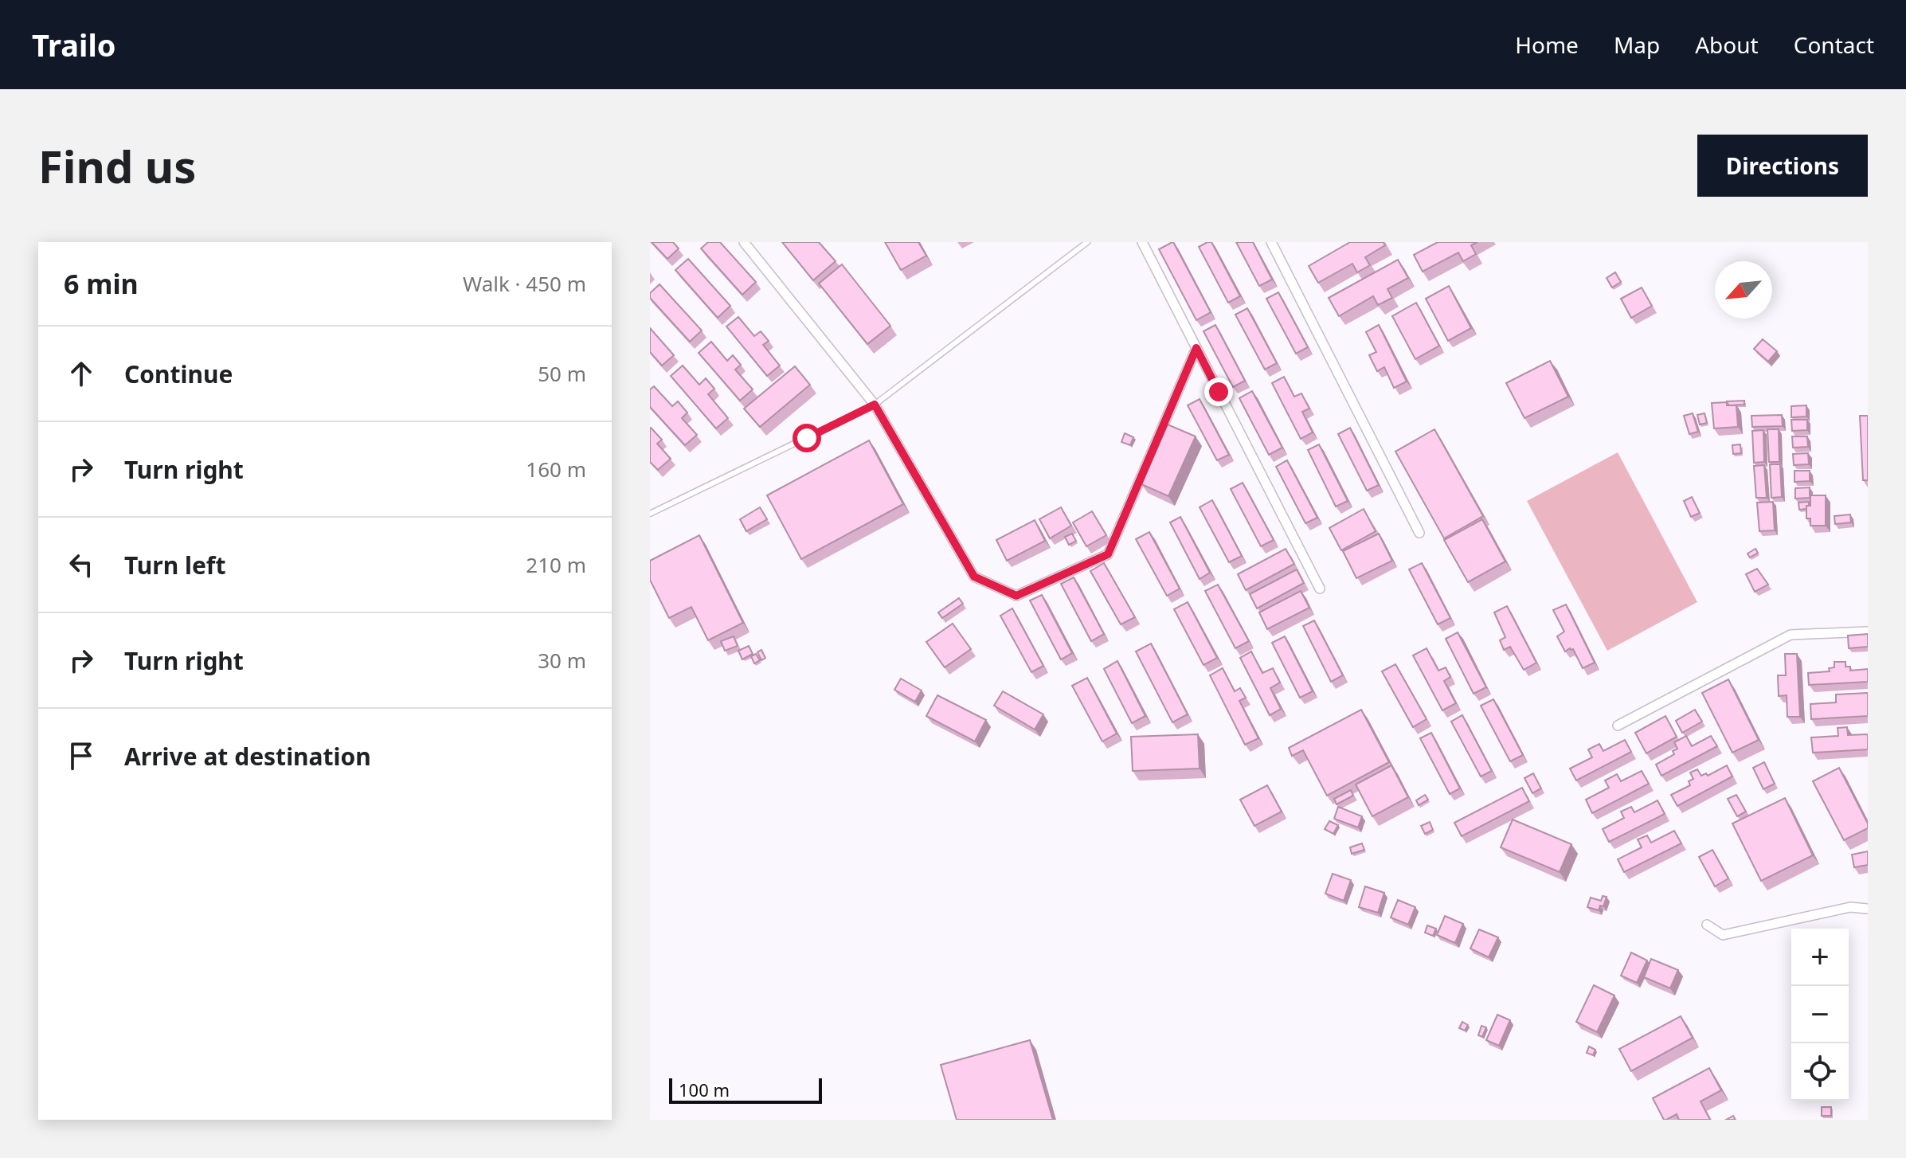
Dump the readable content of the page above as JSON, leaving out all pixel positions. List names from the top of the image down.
{
  "scale_bar": "100 m",
  "north": "bottom left",
  "page": {
    "header": "Trailo",
    "nav": [
      "Home",
      "Map",
      "About",
      "Contact"
    ],
    "buttons": "Directions",
    "title": "Find us",
    "heading": ["6 min", "Walk · 450 m"],
    "list": [
      ["Continue", "50 m"],
      ["Turn right", "160 m"],
      ["Turn left", "210 m"],
      ["Turn right", "30 m"],
      "Arrive at destination"
    ],
    "map_buttons": ["+", "−"],
    "scale": "100 m"
  }
}
